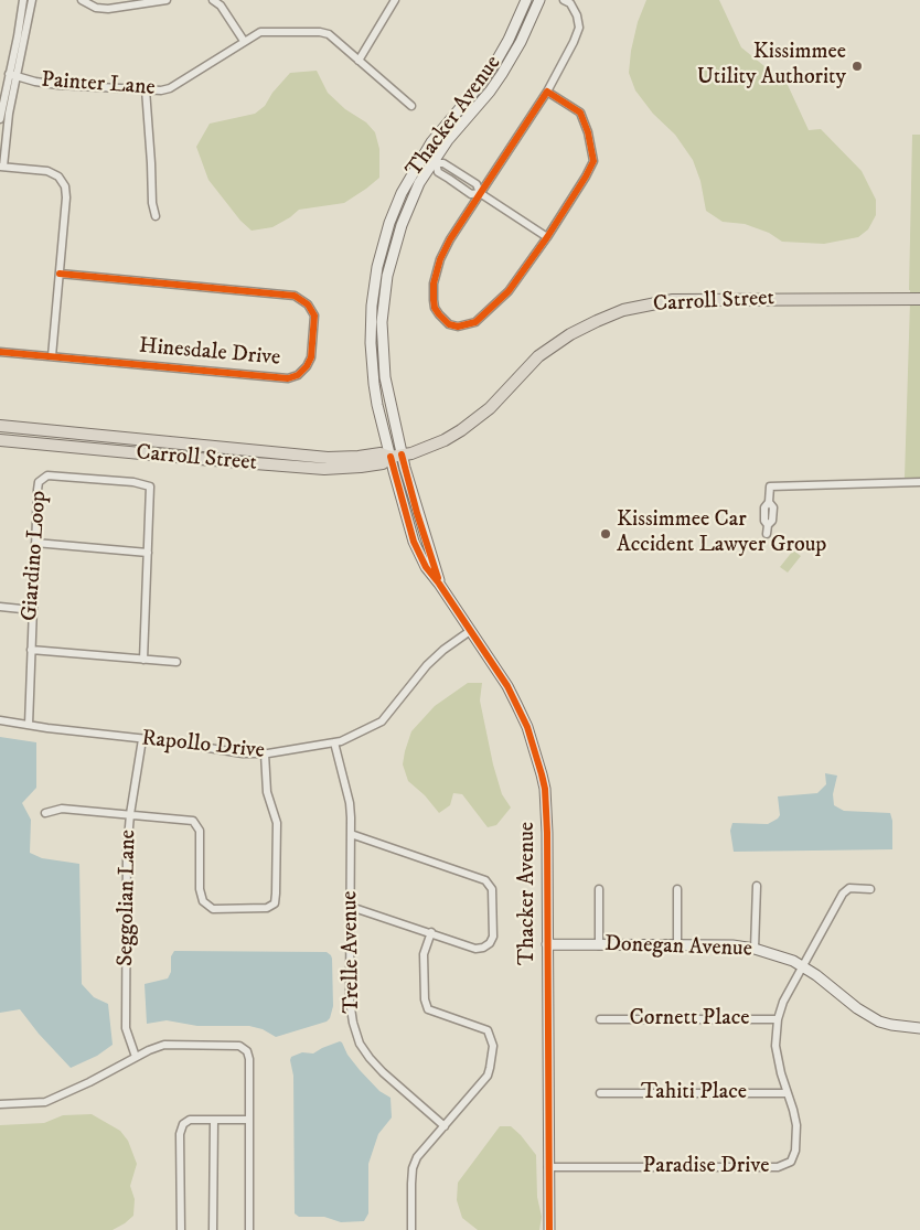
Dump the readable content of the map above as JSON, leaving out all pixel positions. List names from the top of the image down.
{
  "streets": {
    "main road": ["Carroll Street"],
    "street": [
      "Painter Lane",
      "Thacker Avenue",
      "Hinesdale Drive",
      "Giardino Loop",
      "Rapollo Drive",
      "Seggolian Lane",
      "Donegan Avenue",
      "Trelle Avenue",
      "Cornett Place",
      "Tahiti Place",
      "Paradise Drive"
    ]
  },
  "crossings": [
    ["Thacker Avenue", "Carroll Street"],
    ["Thacker Avenue", "Rapollo Drive"],
    ["Thacker Avenue", "Donegan Avenue"],
    ["Thacker Avenue", "Paradise Drive"],
    ["Giardino Loop", "Rapollo Drive"],
    ["Rapollo Drive", "Seggolian Lane"],
    ["Rapollo Drive", "Trelle Avenue"],
    ["Donegan Avenue", "Paradise Drive"],
    ["Cornett Place", "Paradise Drive"],
    ["Tahiti Place", "Paradise Drive"]
  ],
  "places": ["Kissimmee Utility Authority", "Kissimmee Car Accident Lawyer Group"]
}
